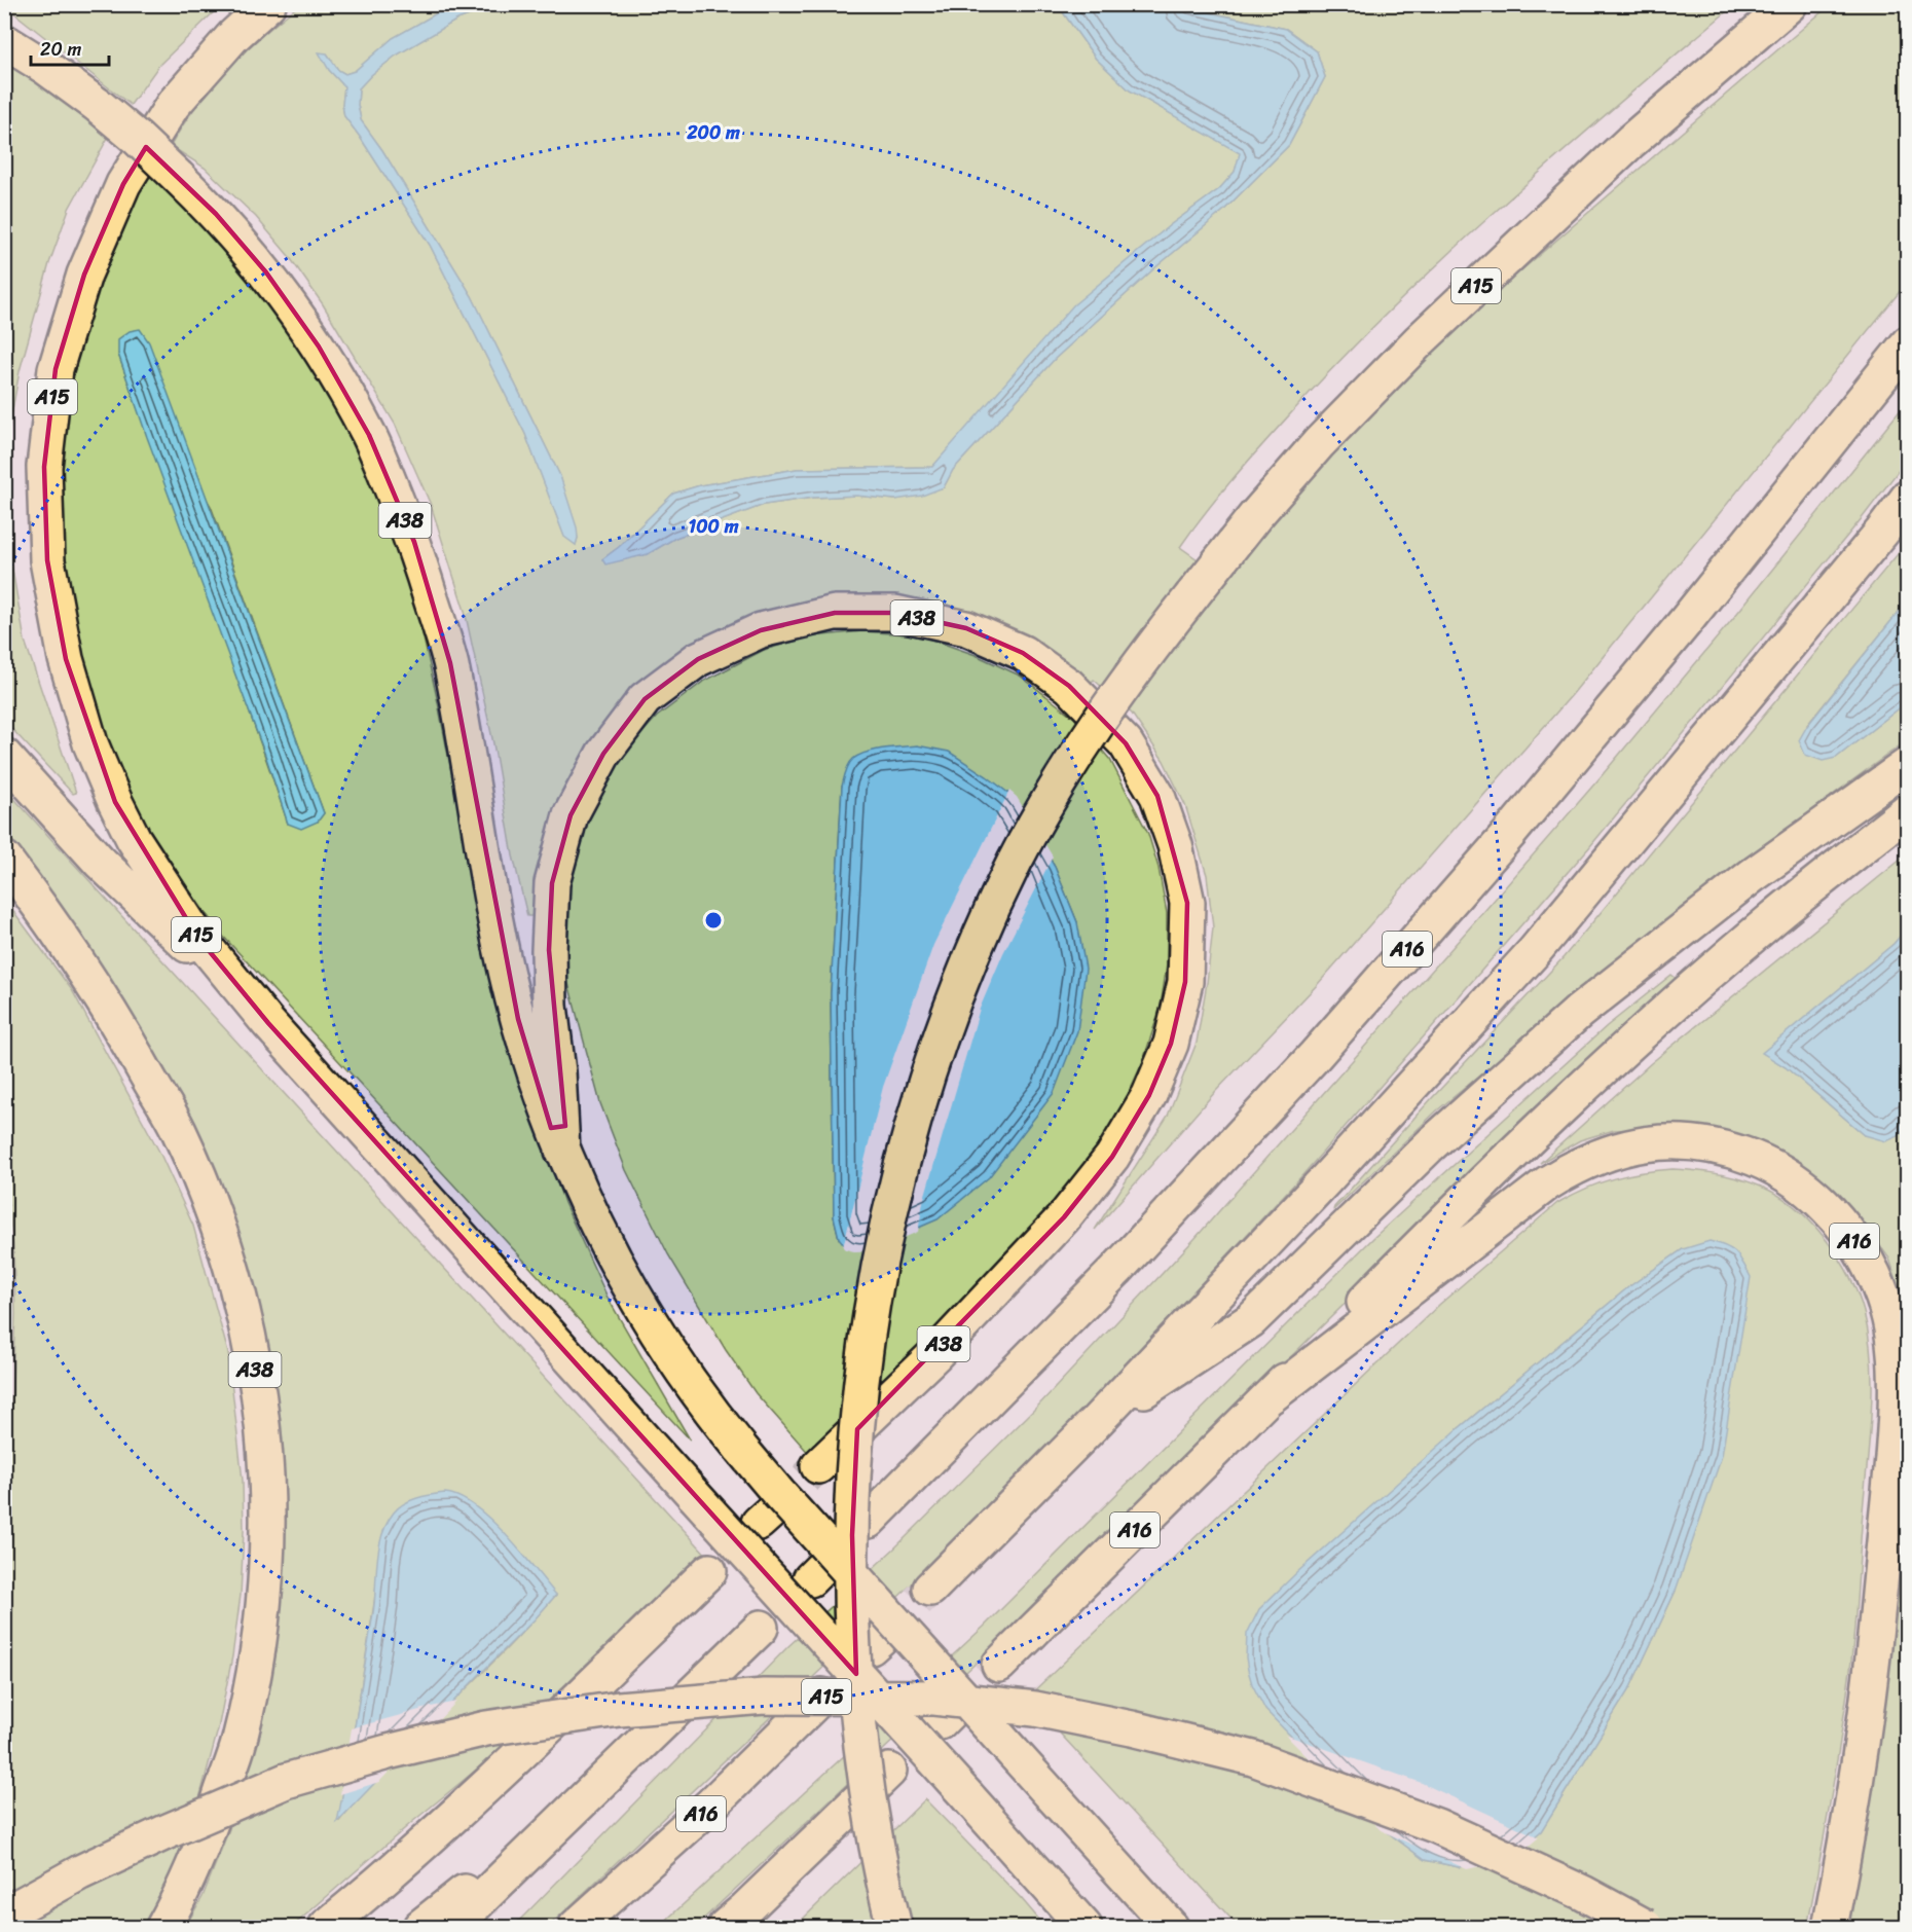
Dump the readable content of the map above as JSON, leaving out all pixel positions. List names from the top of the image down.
{
  "streets": {
    "highway": ["A15", "A38", "A16"]
  },
  "crossings": [
    ["A15", "A38"]
  ],
  "scale_bar": "20 m",
  "rings": ["200 m", "100 m"]
}
